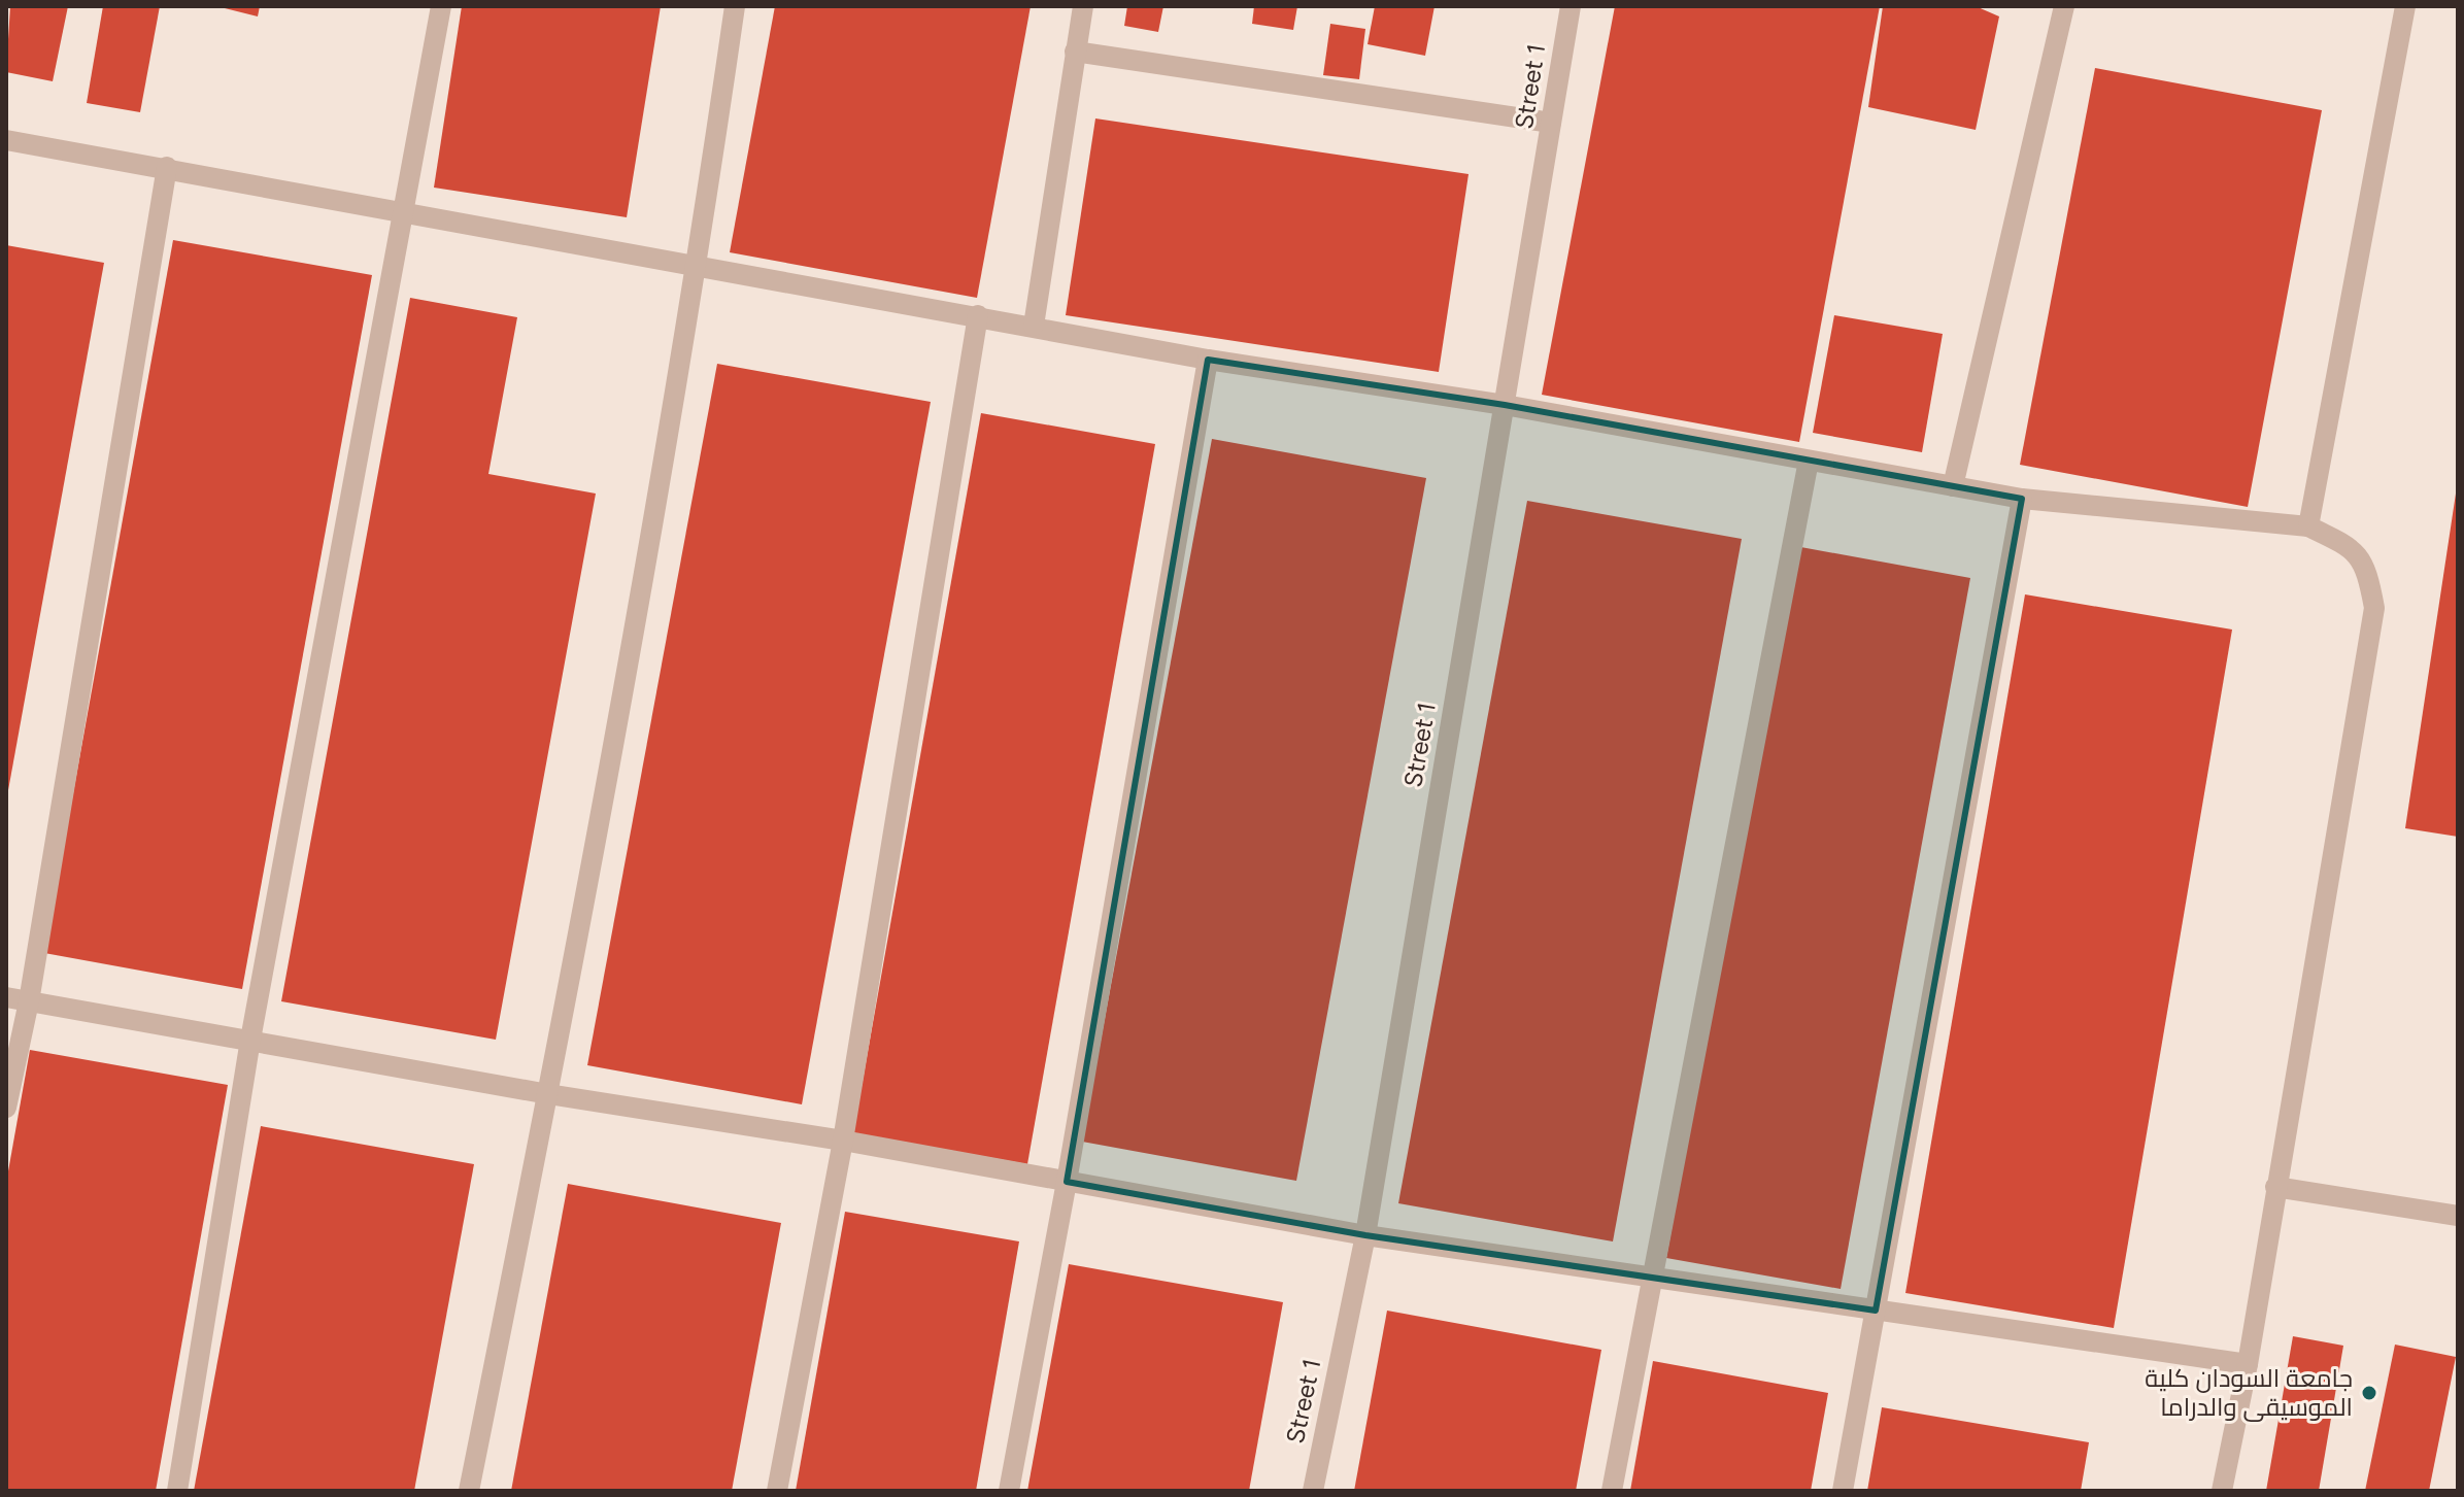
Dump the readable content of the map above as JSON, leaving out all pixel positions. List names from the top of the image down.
{
  "streets": {
    "street": ["Street 1"]
  },
  "places": ["جامعة السودان كلية الموسيقى والدراما"]
}
